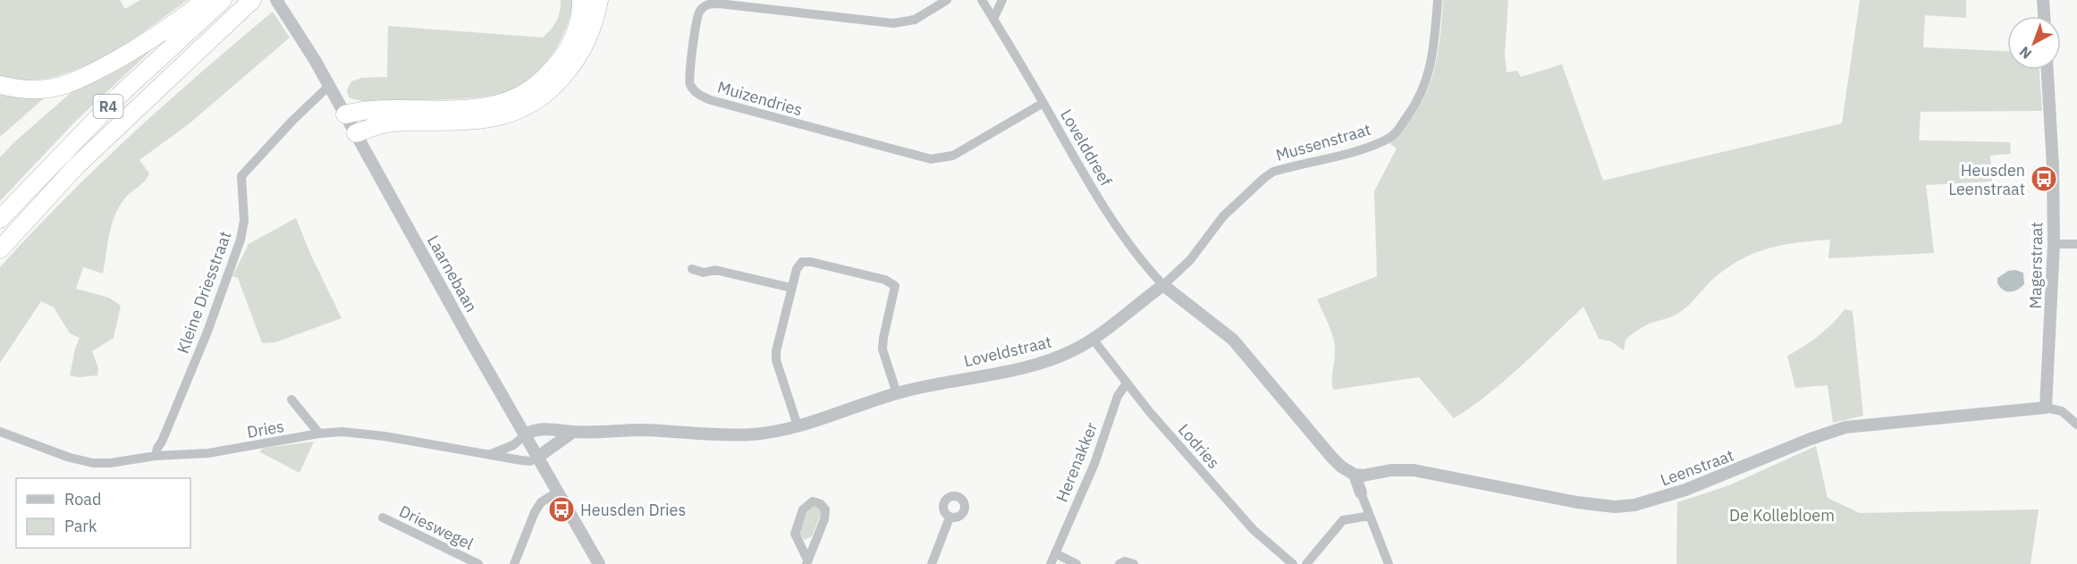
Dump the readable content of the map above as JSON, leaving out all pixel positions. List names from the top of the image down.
{
  "streets": {
    "highway": ["R4"],
    "street": [
      "Muizendries",
      "Mussenstraat",
      "Lovelddreef",
      "Magerstraat",
      "Laarnebaan",
      "Kleine Driesstraat",
      "Loveldstraat",
      "Dries",
      "Lodries",
      "Herenakker",
      "Leenstraat",
      "Drieswegel"
    ]
  },
  "crossings": [
    ["Muizendries", "Lovelddreef"],
    ["Mussenstraat", "Lovelddreef"],
    ["Mussenstraat", "Loveldstraat"],
    ["Lovelddreef", "Loveldstraat"],
    ["Magerstraat", "Leenstraat"],
    ["Laarnebaan", "Kleine Driesstraat"],
    ["Laarnebaan", "Loveldstraat"],
    ["Laarnebaan", "Dries"],
    ["Kleine Driesstraat", "Dries"],
    ["Loveldstraat", "Lodries"],
    ["Lodries", "Herenakker"]
  ],
  "parks": ["De Kollebloem"],
  "places": {
    "bus stop": ["Heusden Leenstraat", "Heusden Dries"]
  },
  "legend": ["Road", "Park"],
  "north": "bottom left"
}
